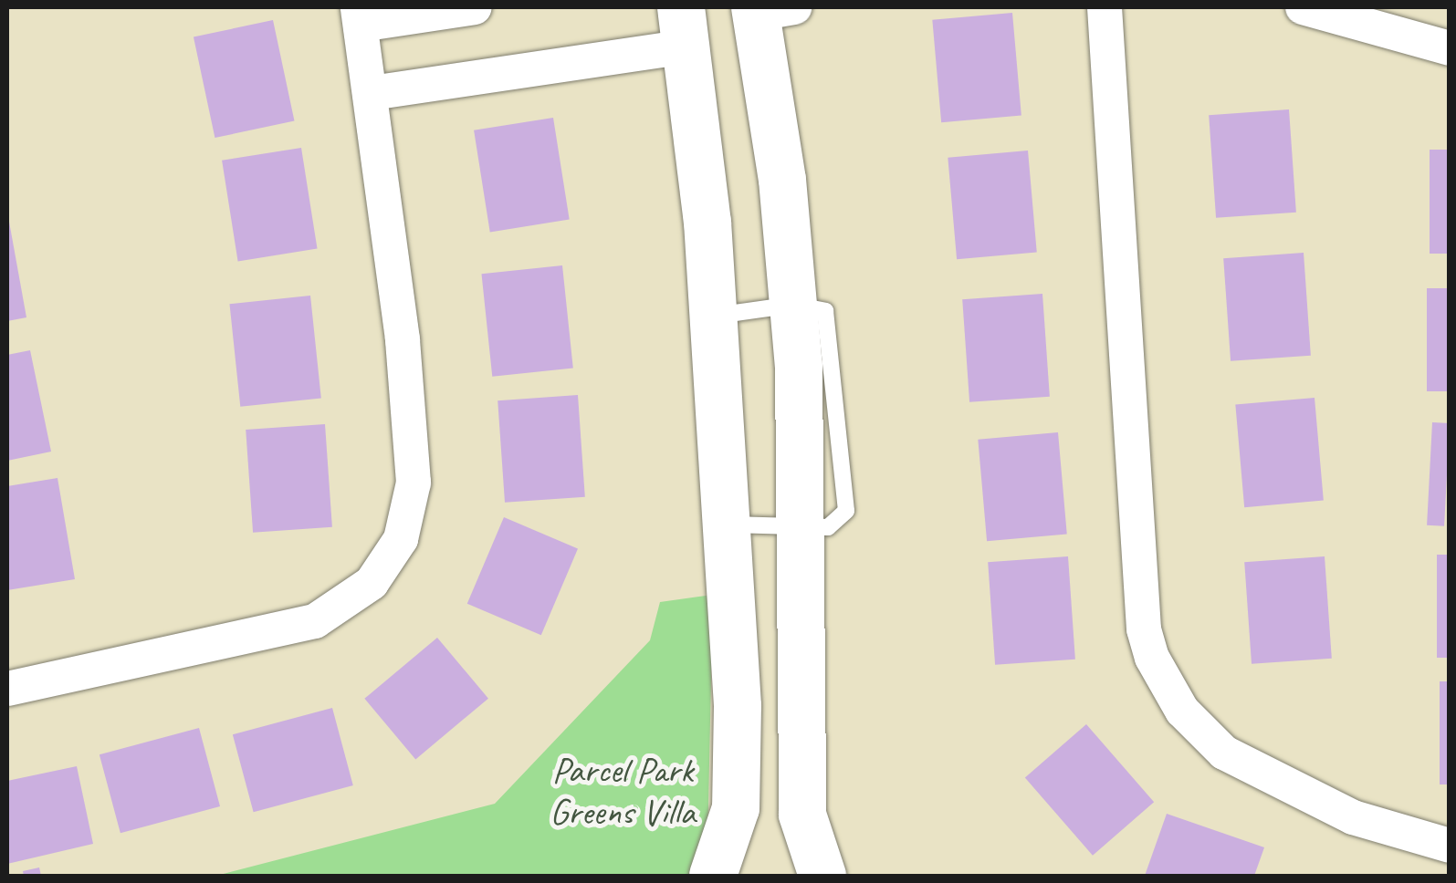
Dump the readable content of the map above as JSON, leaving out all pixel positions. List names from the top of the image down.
{
  "parks": ["Parcel Park Greens Villa"]
}
